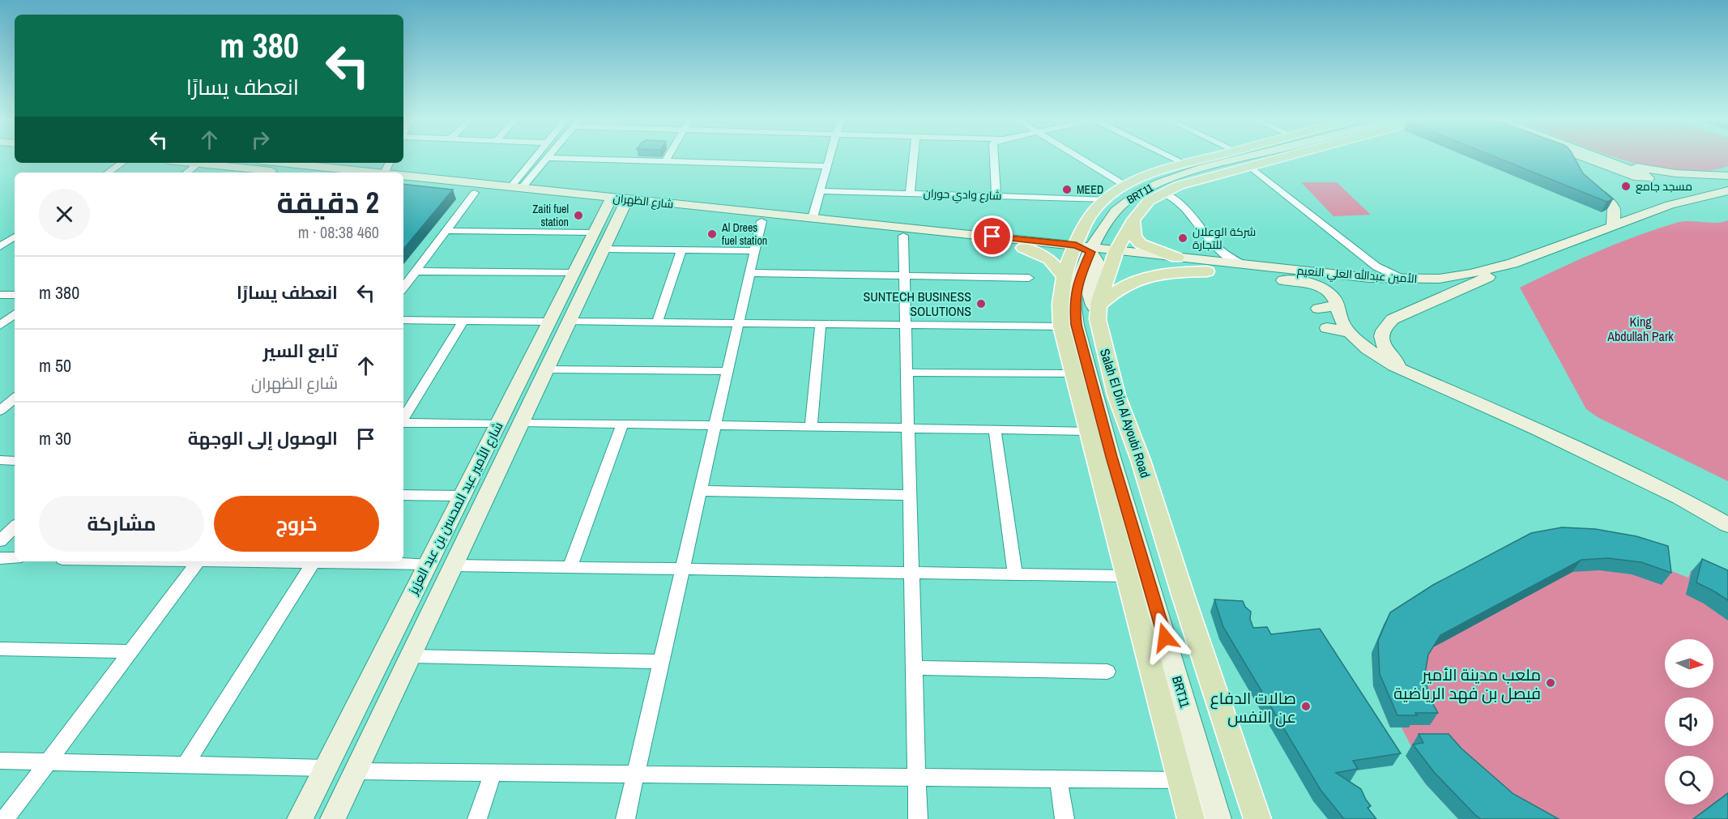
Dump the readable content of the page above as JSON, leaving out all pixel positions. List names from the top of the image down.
{
  "streets": {
    "main road": [
      "BRT11",
      "شارع الظهران",
      "الأمين عبدالله العلي النعيم",
      "Salah El Din Al Ayoubi Road",
      "شارع الأمير عبد المحسن بن عبد العزيز"
    ],
    "street": ["شارع وادي حوران"]
  },
  "crossings": [
    ["BRT11", "الأمين عبدالله العلي النعيم"],
    ["BRT11", "Salah El Din Al Ayoubi Road"],
    ["شارع وادي حوران", "Salah El Din Al Ayoubi Road"],
    ["شارع الظهران", "شارع الأمير عبد المحسن بن عبد العزيز"],
    ["الأمين عبدالله العلي النعيم", "Salah El Din Al Ayoubi Road"]
  ],
  "parks": ["King Abdullah Park"],
  "places": [
    "مسجد جامع",
    "MEED",
    "Zaiti fuel station",
    "Al Drees fuel station",
    "شركة الوعلان للتجارة",
    "SUNTECH BUSINESS SOLUTIONS",
    "ملعب مدينة الأمير فيصل بن فهد الرياضية",
    "صالات الدفاع عن النفس"
  ],
  "north": "right",
  "page": {
    "turn": ["380 m", "انعطف يسارًا"],
    "heading": ["2 دقيقة", "460 m · 08:38"],
    "list": [
      {
        "name": "انعطف يسارًا",
        "value": "380 m"
      },
      {
        "name": "تابع السير",
        "note": "شارع الظهران",
        "value": "50 m"
      },
      {
        "name": "الوصول إلى الوجهة",
        "value": "30 m"
      }
    ],
    "buttons": ["خروج", "مشاركة"]
  }
}
